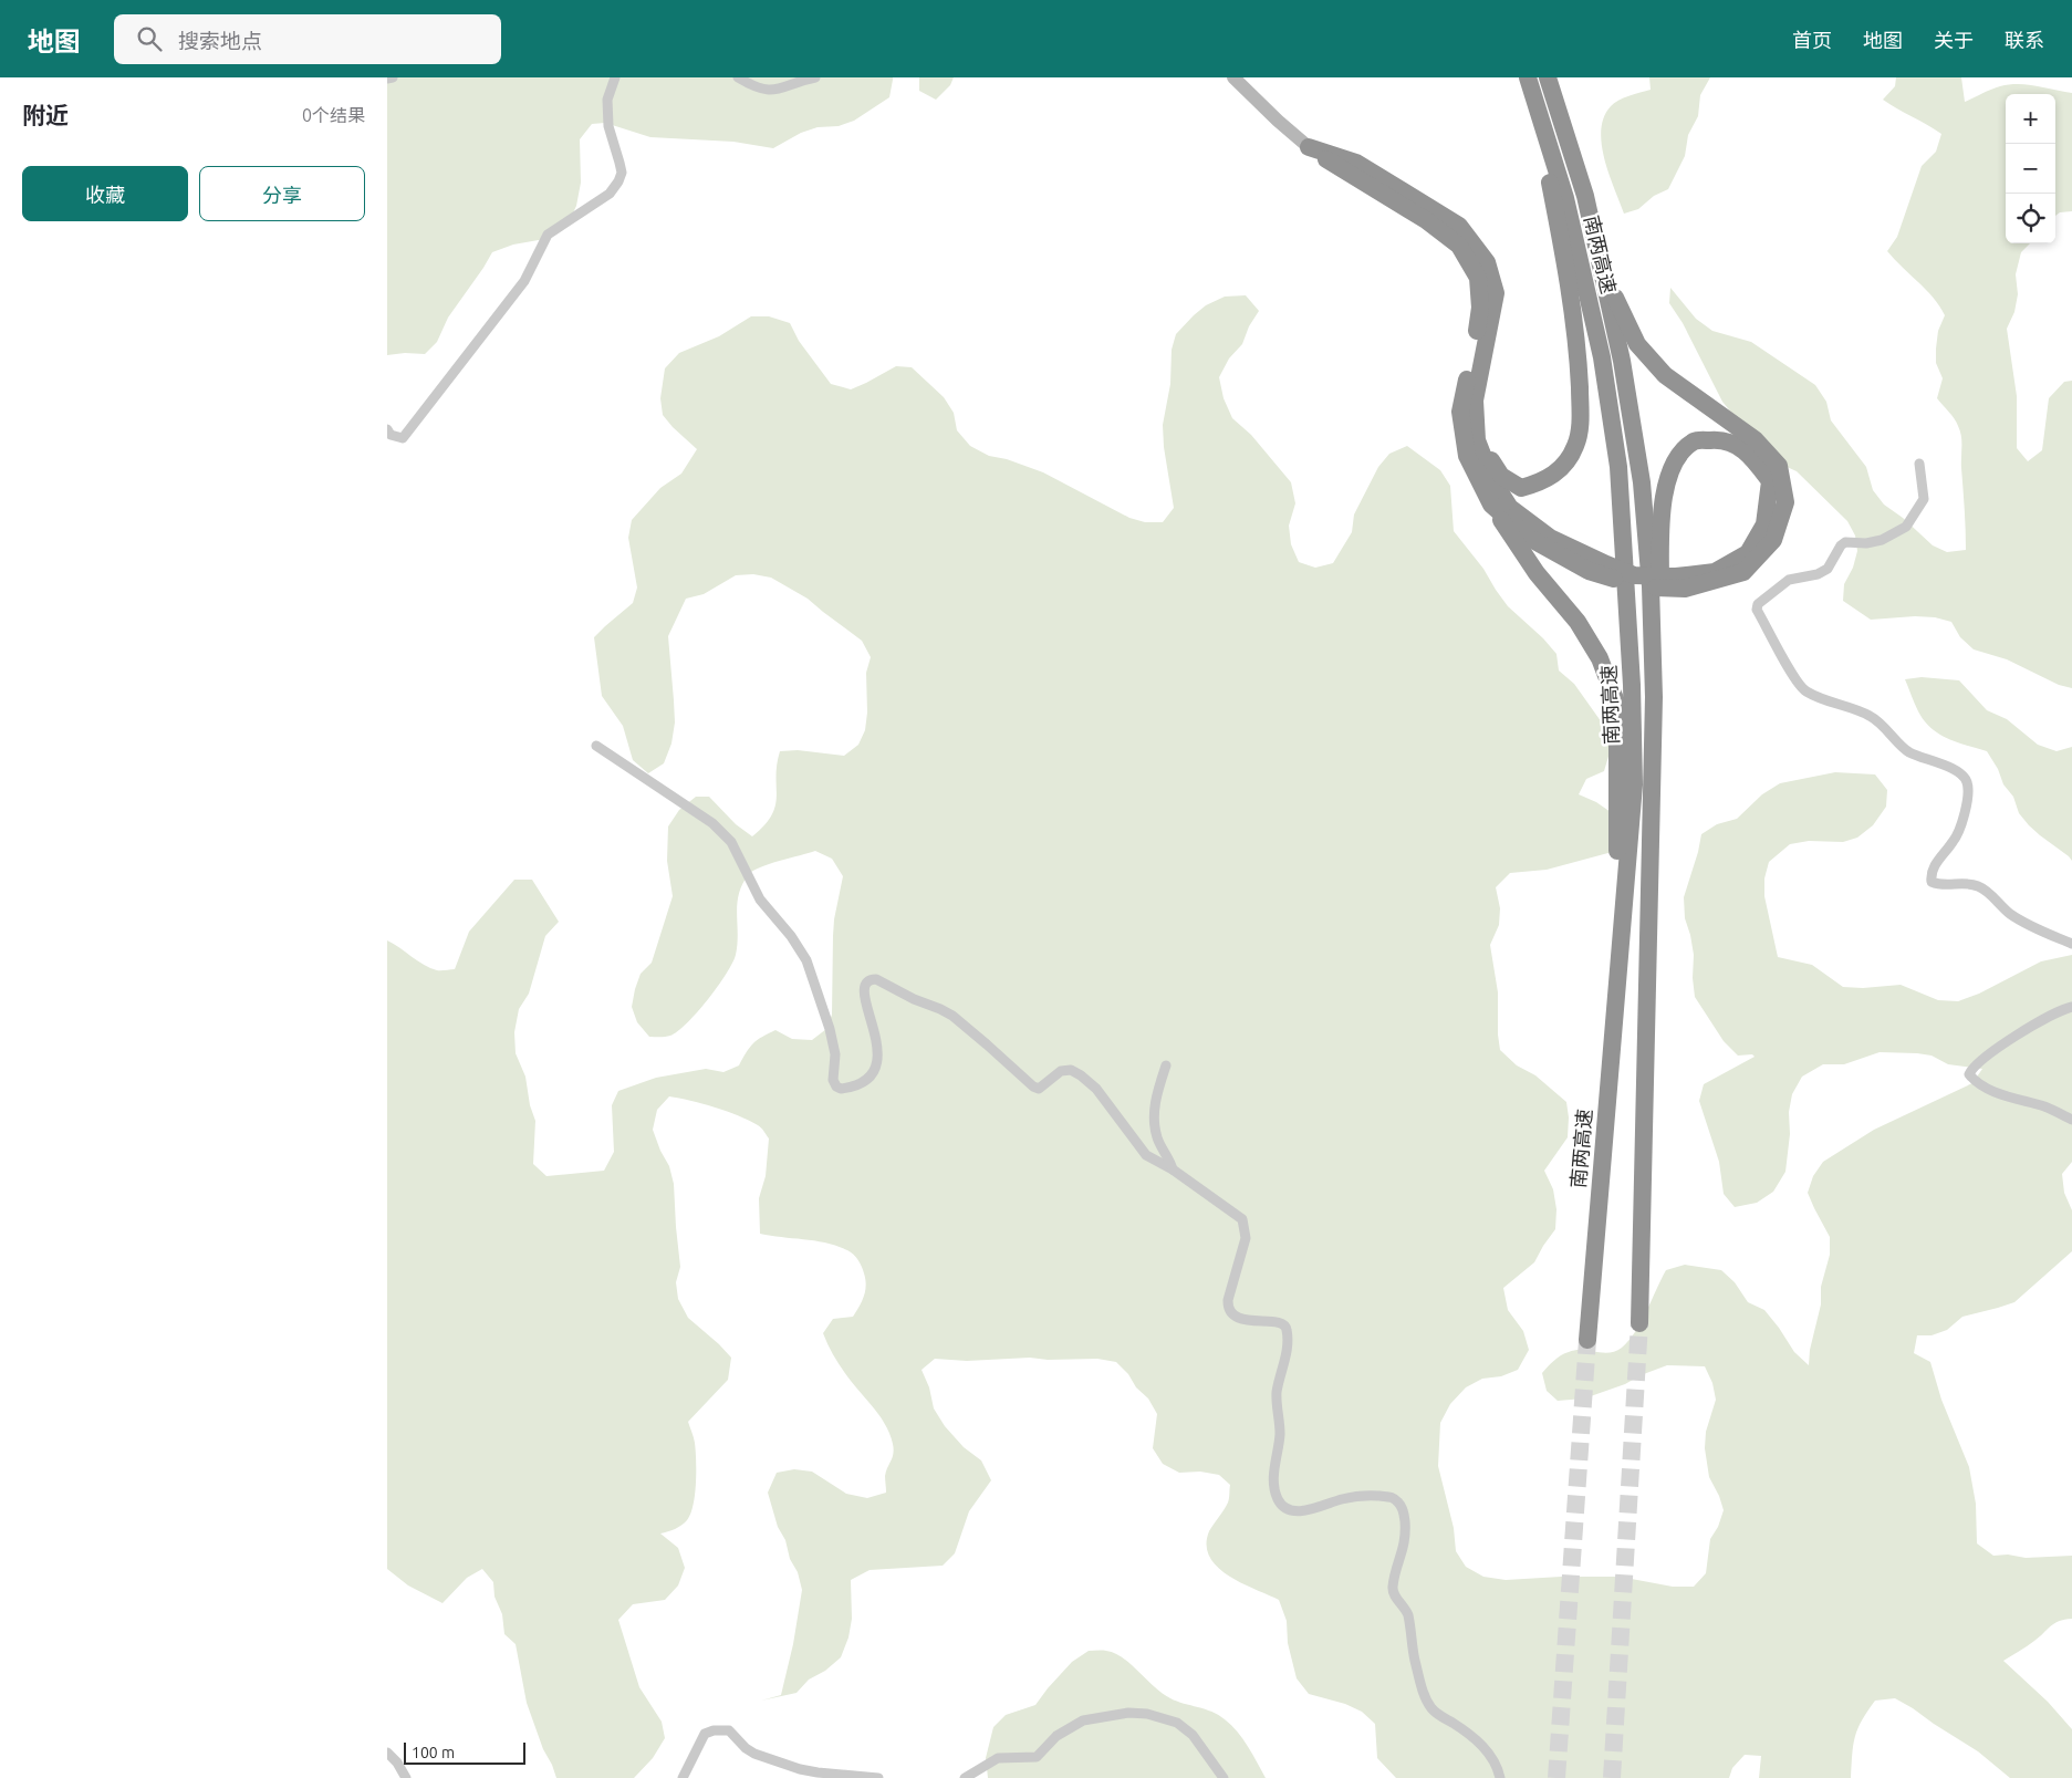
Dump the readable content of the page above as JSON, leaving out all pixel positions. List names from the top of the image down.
{
  "streets": {
    "highway": ["南两高速"]
  },
  "scale_bar": "100 m",
  "page": {
    "header": "地图",
    "search": "搜索地点",
    "nav": [
      "首页",
      "地图",
      "关于",
      "联系"
    ],
    "heading": ["附近", "0个结果"],
    "map_buttons": ["+", "−"],
    "buttons": ["收藏", "分享"],
    "scale": "100 m"
  }
}
